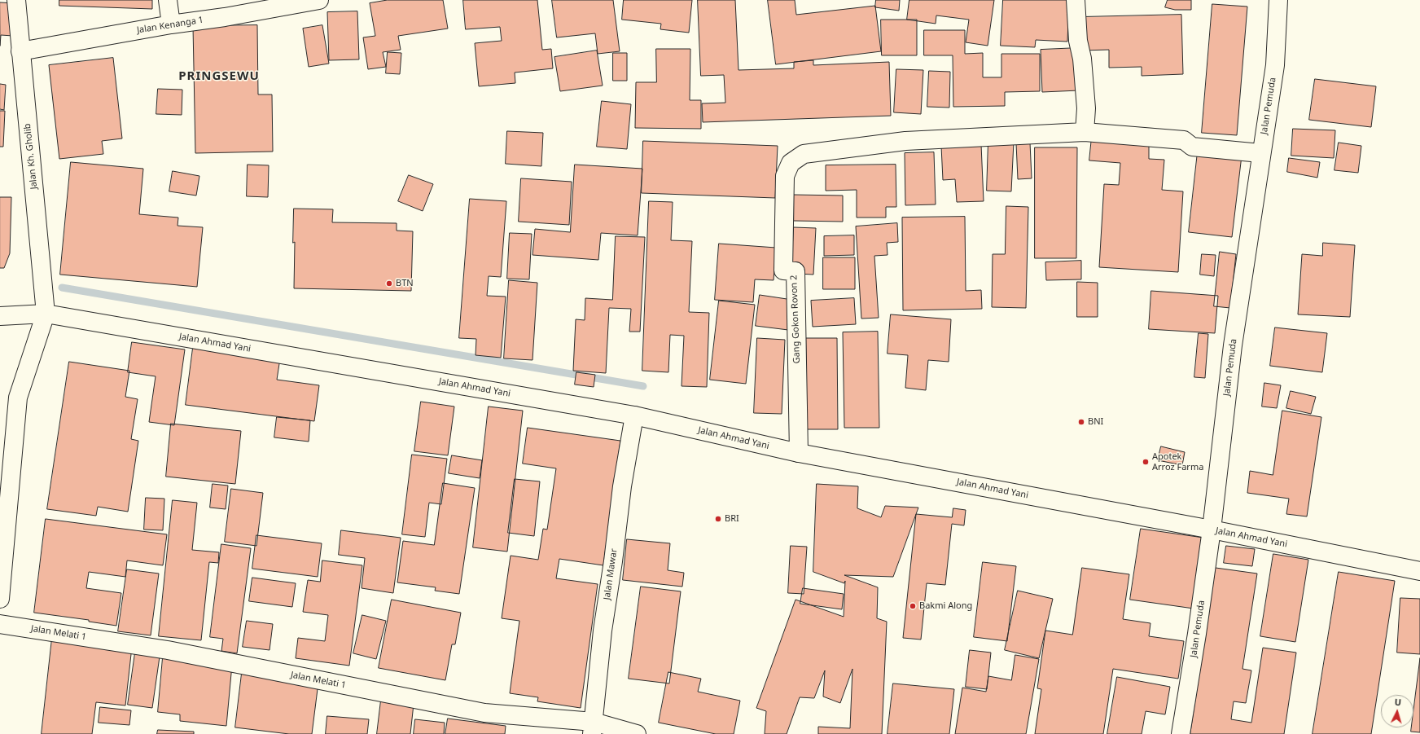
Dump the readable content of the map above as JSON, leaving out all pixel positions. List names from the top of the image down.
{
  "streets": {
    "main road": [
      "Jalan Kenanga 1",
      "Jalan Pemuda",
      "Jalan Kh. Gholib",
      "Gang Gokon Rovon 2",
      "Jalan Ahmad Yani",
      "Jalan Mawar",
      "Jalan Melati 1"
    ]
  },
  "crossings": [
    ["Jalan Kenanga 1", "Jalan Kh. Gholib"],
    ["Jalan Pemuda", "Jalan Ahmad Yani"],
    ["Jalan Kh. Gholib", "Jalan Ahmad Yani"],
    ["Gang Gokon Rovon 2", "Jalan Ahmad Yani"],
    ["Jalan Ahmad Yani", "Jalan Mawar"],
    ["Jalan Mawar", "Jalan Melati 1"]
  ],
  "districts": ["PRINGSEWU"],
  "places": [
    "BTN",
    "BNI",
    "Apotek Arroz Farma",
    "BRI",
    "Bakmi Along"
  ],
  "north": "top"
}
